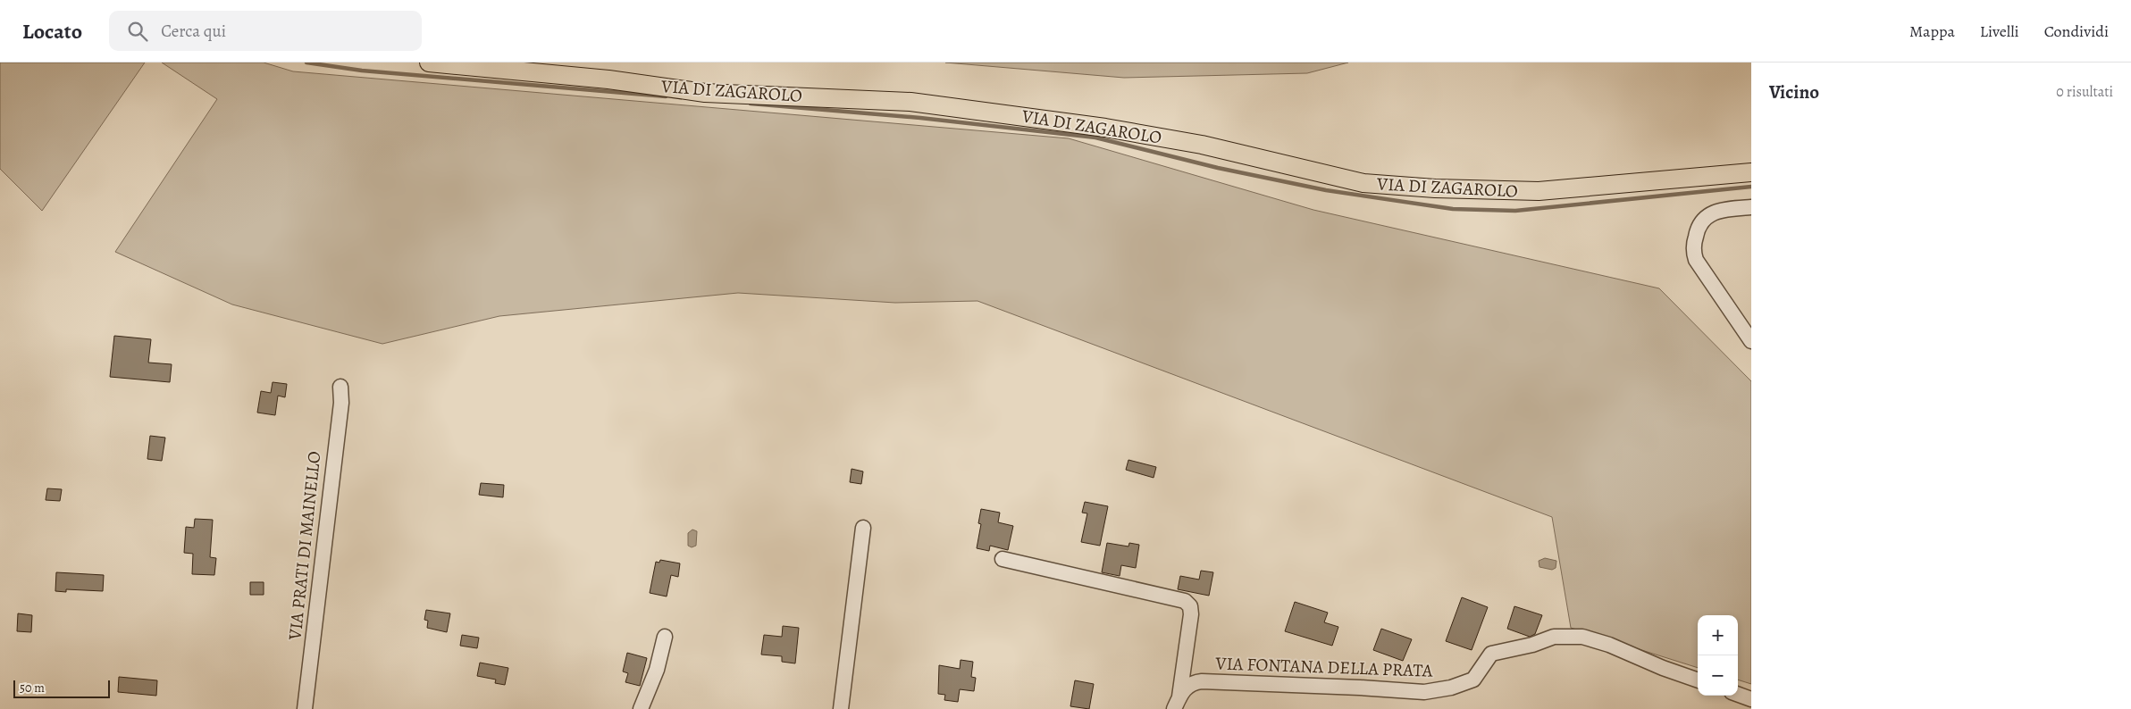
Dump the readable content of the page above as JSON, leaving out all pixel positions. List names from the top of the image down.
{
  "streets": {
    "main road": ["VIA DI ZAGAROLO"],
    "street": ["VIA PRATI DI MAINELLO", "VIA FONTANA DELLA PRATA"]
  },
  "scale_bar": "50 m",
  "page": {
    "header": "Locato",
    "search": "Cerca qui",
    "nav": ["Mappa", "Livelli", "Condividi"],
    "heading": ["Vicino", "0 risultati"],
    "map_buttons": ["+", "−"],
    "scale": "50 m"
  }
}
